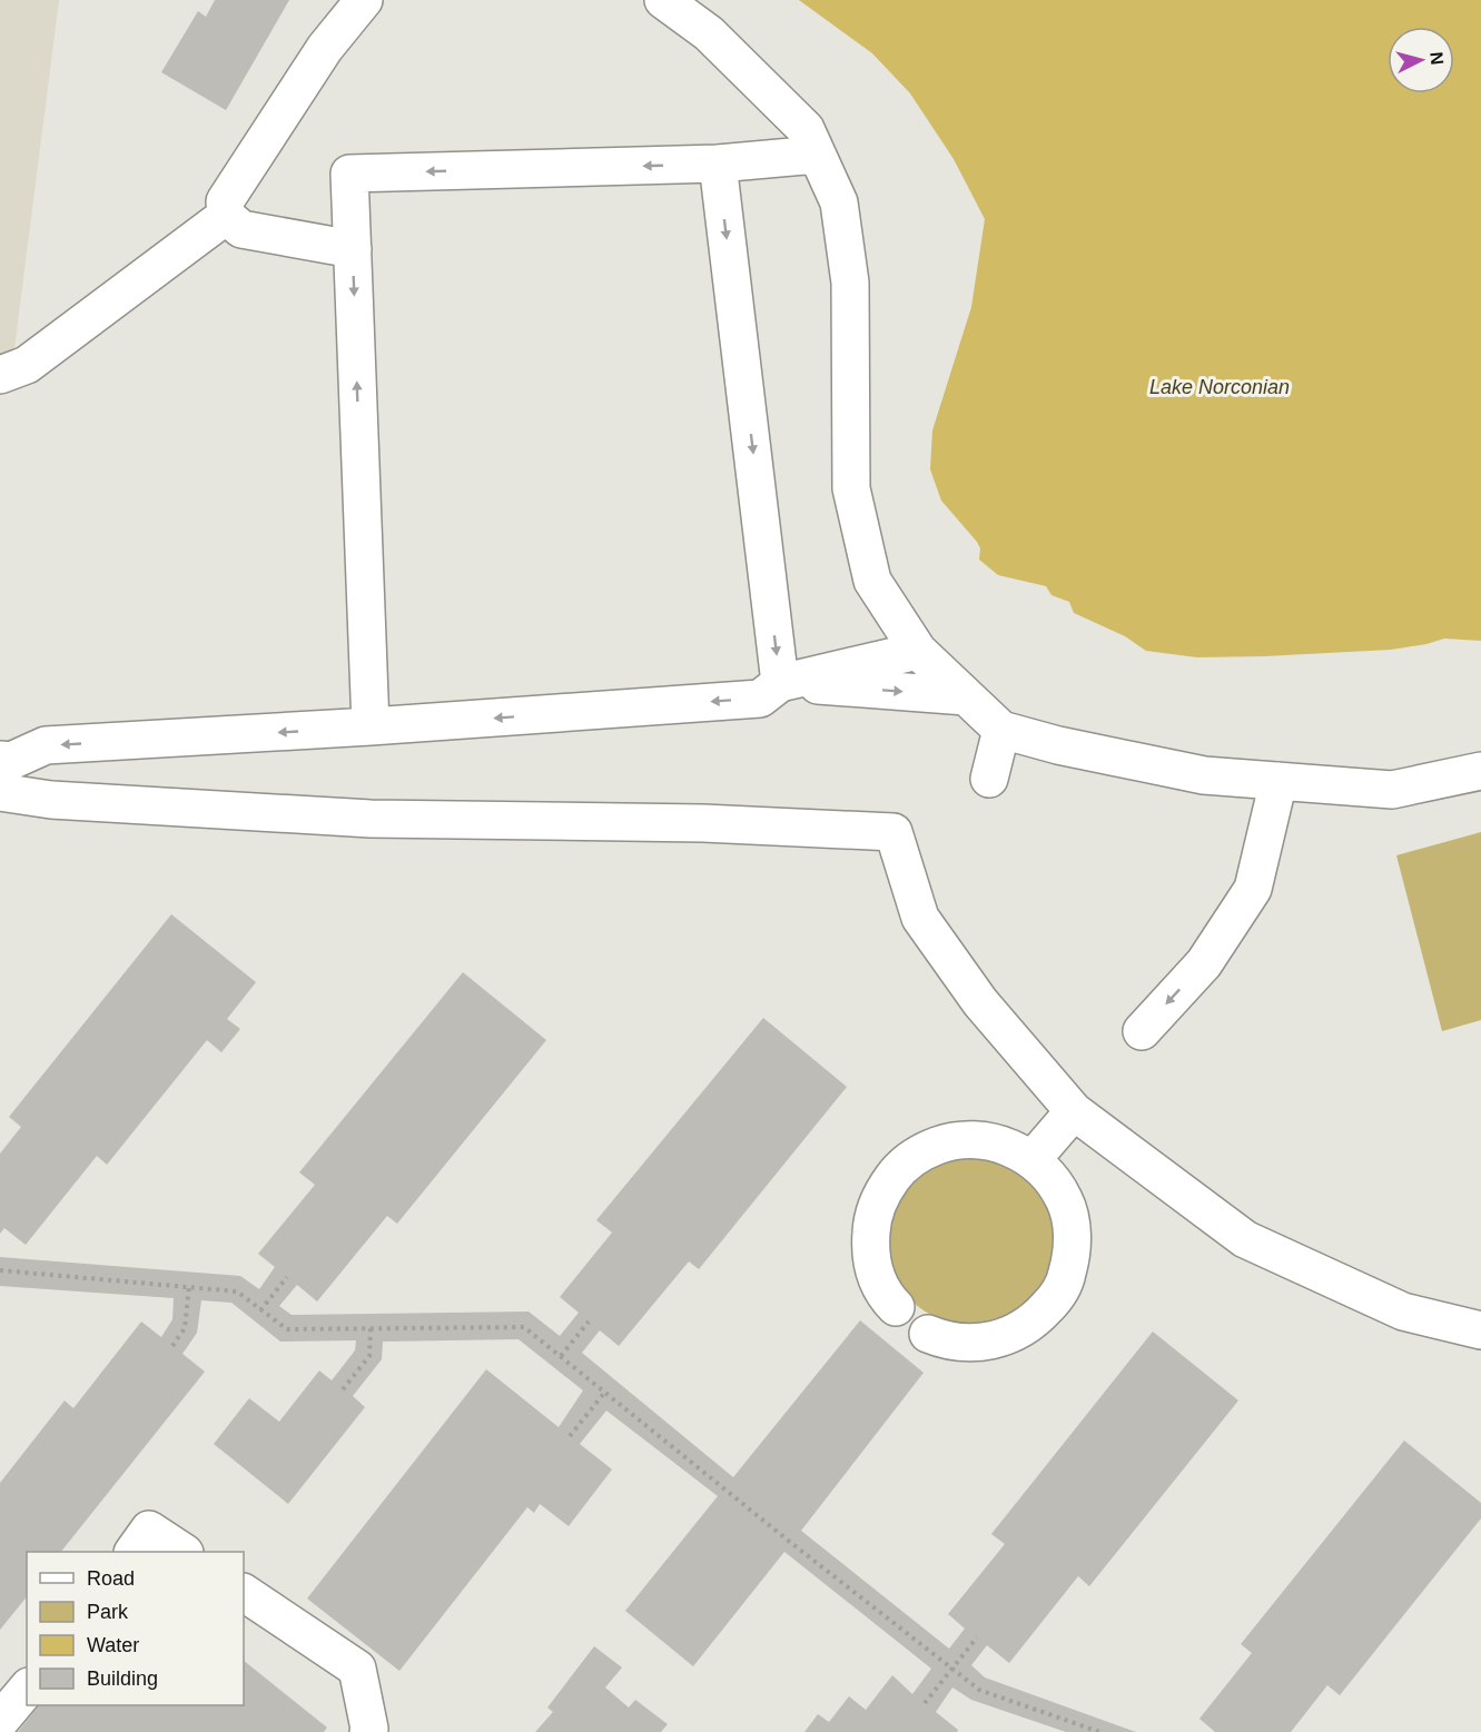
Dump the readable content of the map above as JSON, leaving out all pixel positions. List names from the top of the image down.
{
  "water": ["Lake Norconian"],
  "legend": [
    "Road",
    "Park",
    "Water",
    "Building"
  ],
  "north": "right"
}
